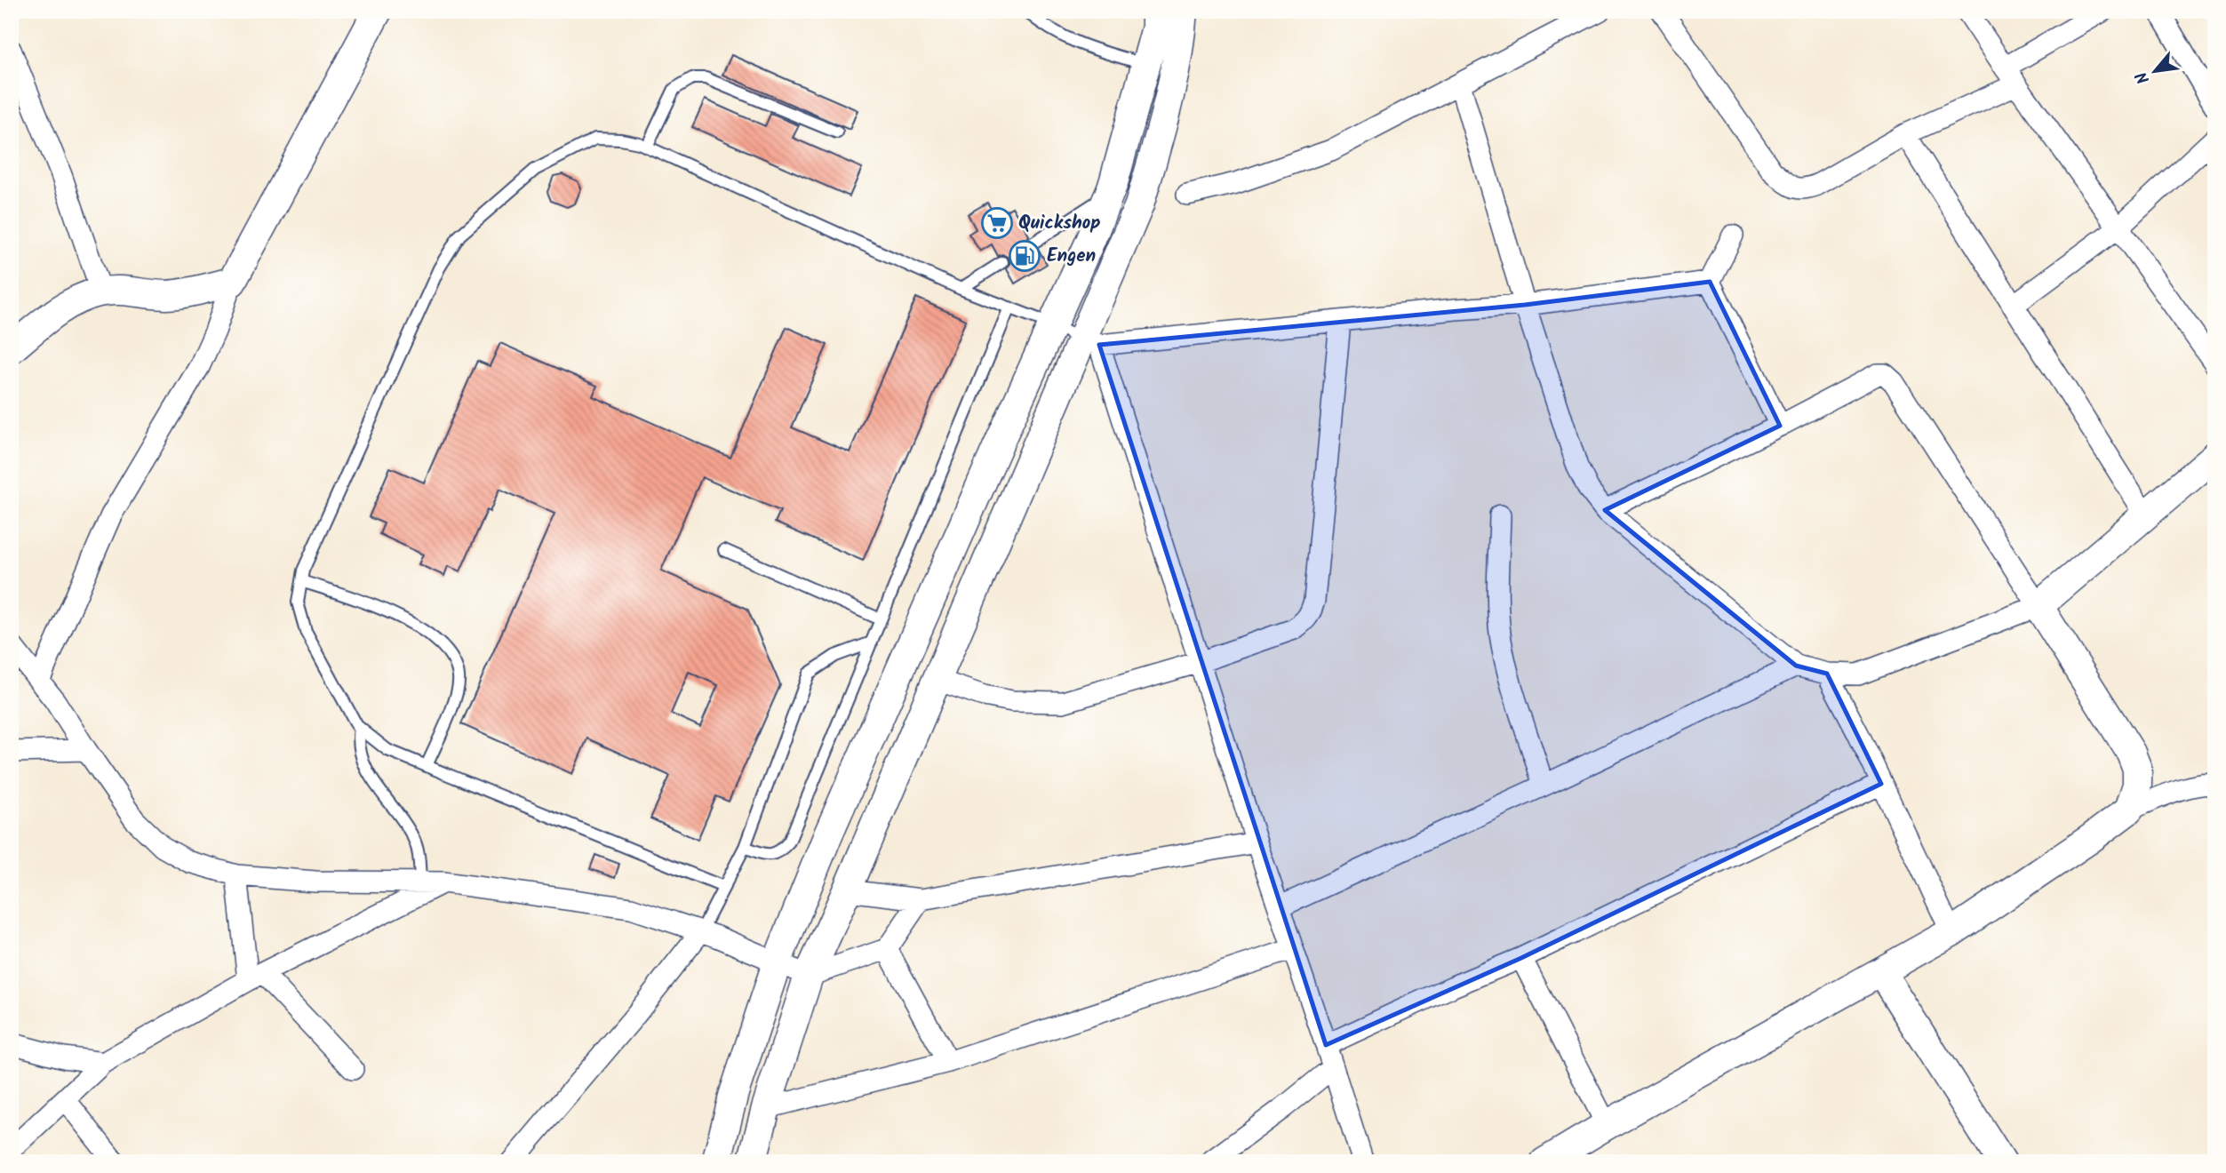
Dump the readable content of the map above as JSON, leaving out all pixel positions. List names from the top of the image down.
{
  "places": {
    "supermarket": ["Quickshop"],
    "fuel station": ["Engen"]
  },
  "north": "bottom left"
}
